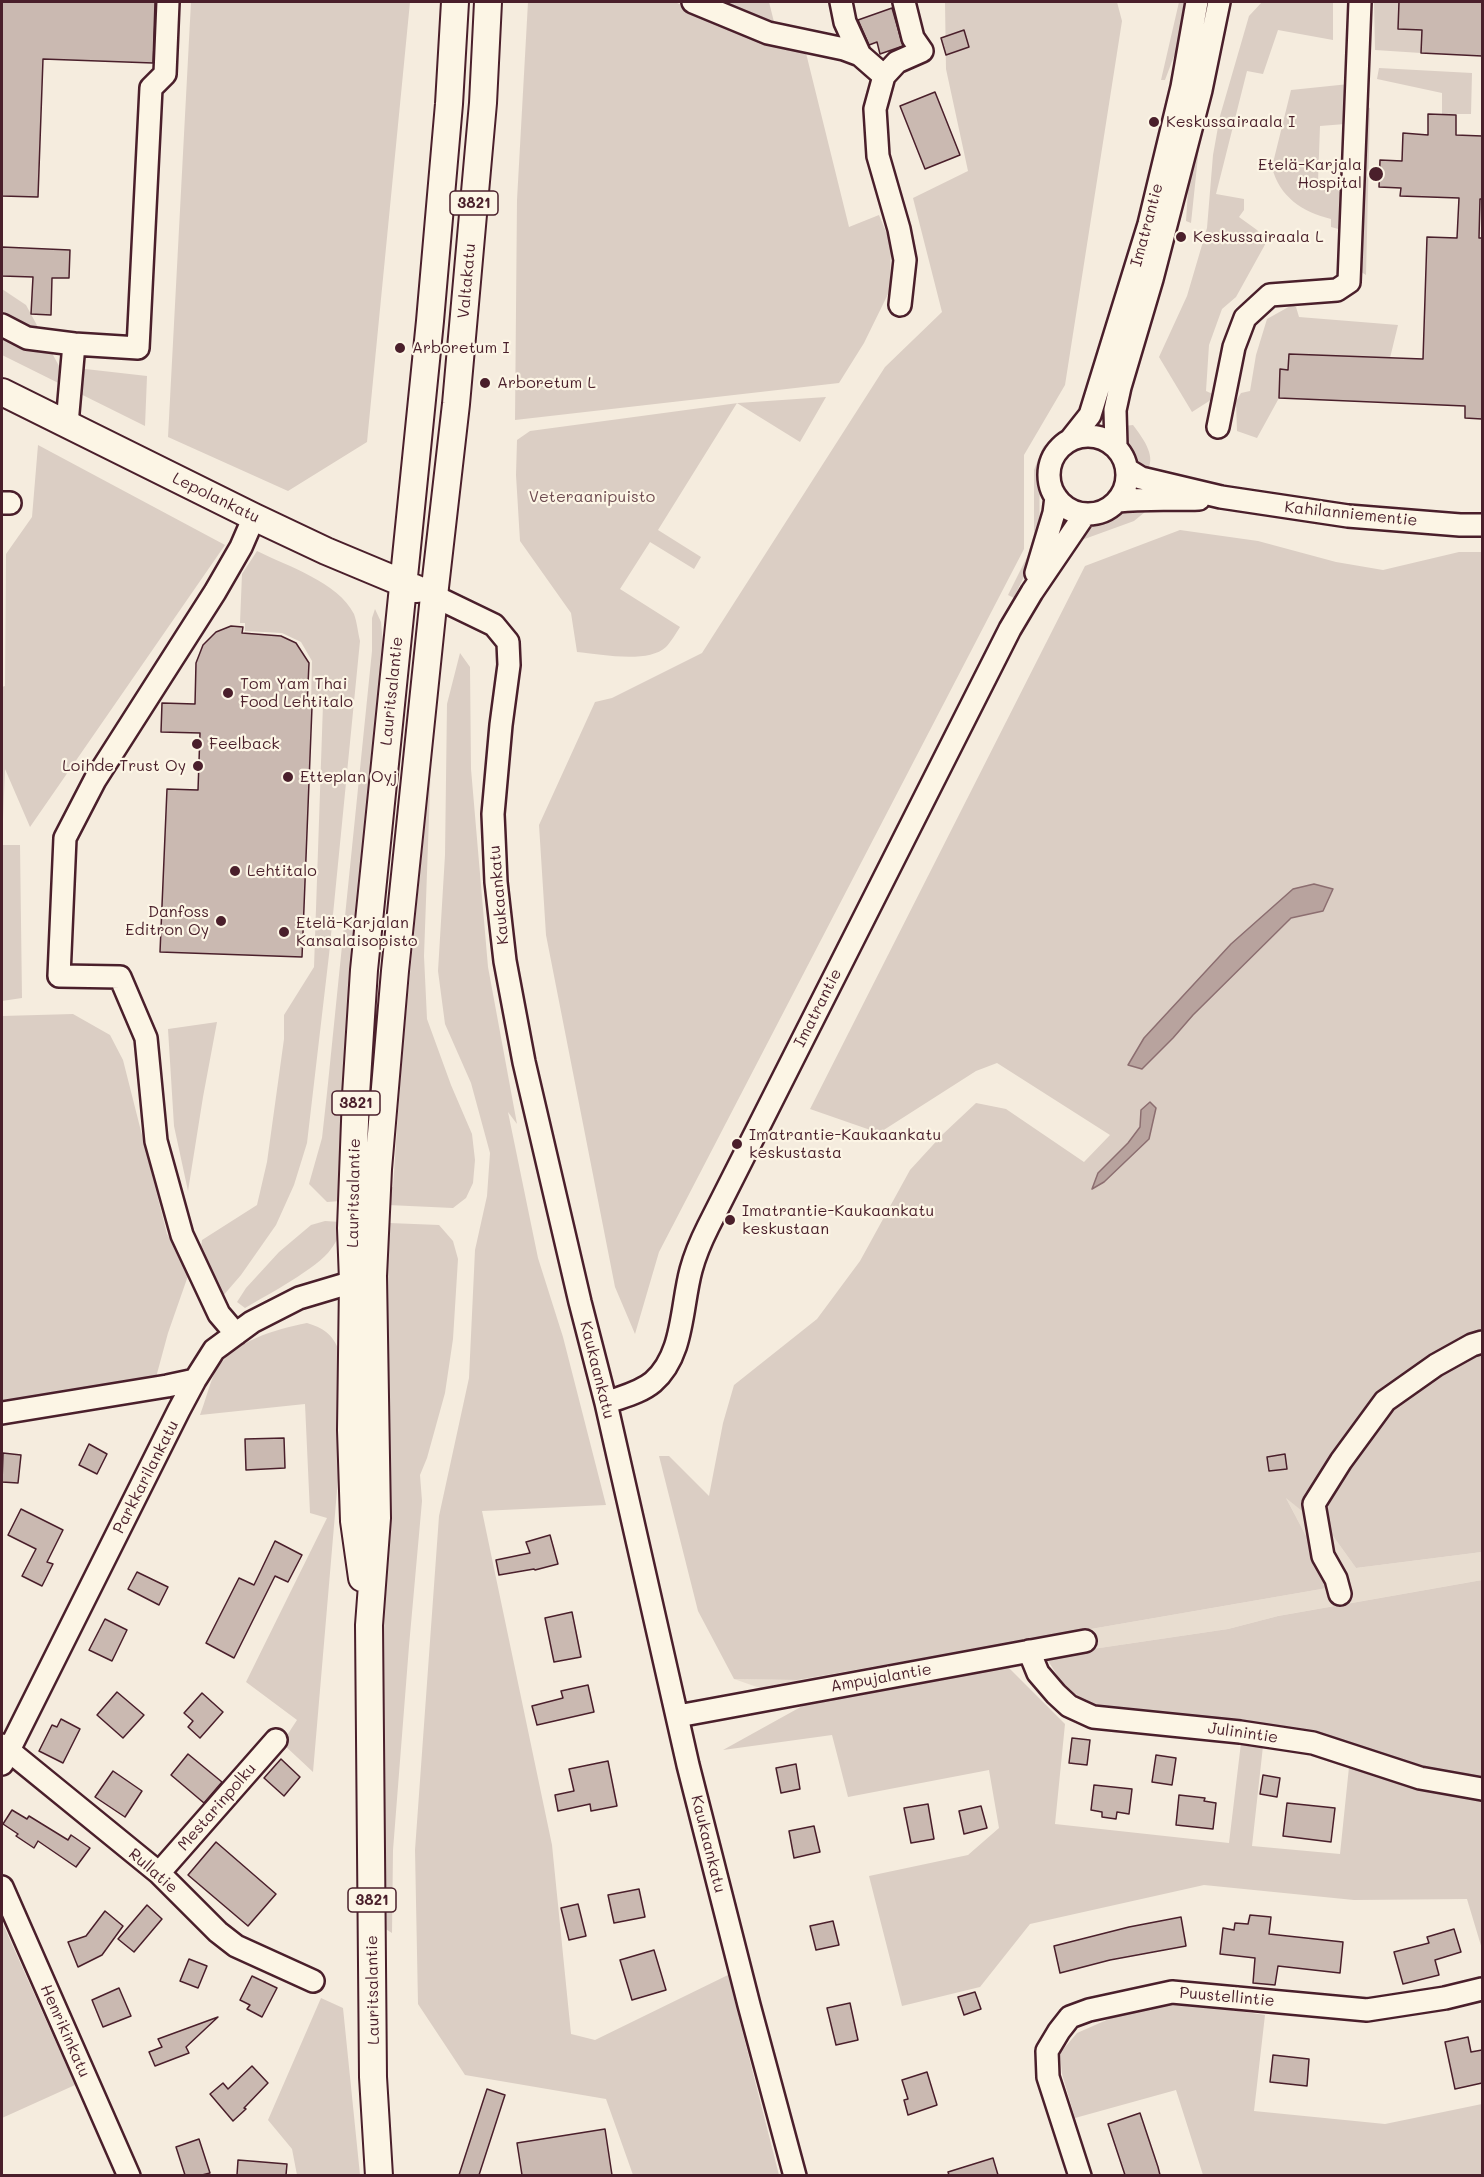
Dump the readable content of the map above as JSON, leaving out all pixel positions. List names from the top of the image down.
{
  "streets": {
    "main road": [
      "3821",
      "Valtakatu",
      "Lepolankatu",
      "Lauritsalantie"
    ],
    "street": [
      "Imatrantie",
      "Kahilanniementie",
      "Kaukaankatu",
      "Parkkarilankatu",
      "Ampujalantie",
      "Julinintie",
      "Mestarinpolku",
      "Rullatie",
      "Puustellintie",
      "Henrikinkatu"
    ]
  },
  "crossings": [
    ["Imatrantie", "Kahilanniementie"],
    ["Imatrantie", "Kaukaankatu"],
    ["Valtakatu", "Lepolankatu"],
    ["Valtakatu", "Lauritsalantie"],
    ["Valtakatu", "Kaukaankatu"],
    ["Lepolankatu", "Lauritsalantie"],
    ["Lepolankatu", "Kaukaankatu"],
    ["Lauritsalantie", "Kaukaankatu"],
    ["Lauritsalantie", "Parkkarilankatu"],
    ["Kaukaankatu", "Ampujalantie"],
    ["Parkkarilankatu", "Rullatie"],
    ["Ampujalantie", "Julinintie"],
    ["Mestarinpolku", "Rullatie"]
  ],
  "parks": ["Veteraanipuisto"],
  "places": [
    "Keskussairaala I",
    "Etelä-Karjala Hospital",
    "Keskussairaala L",
    "Arboretum I",
    "Arboretum L",
    "Tom Yam Thai Food Lehtitalo",
    "Feelback",
    "Loihde Trust Oy",
    "Etteplan Oyj",
    "Lehtitalo",
    "Danfoss Editron Oy",
    "Etelä-Karjalan Kansalaisopisto",
    "Imatrantie-Kaukaankatu keskustasta",
    "Imatrantie-Kaukaankatu keskustaan"
  ]
}
